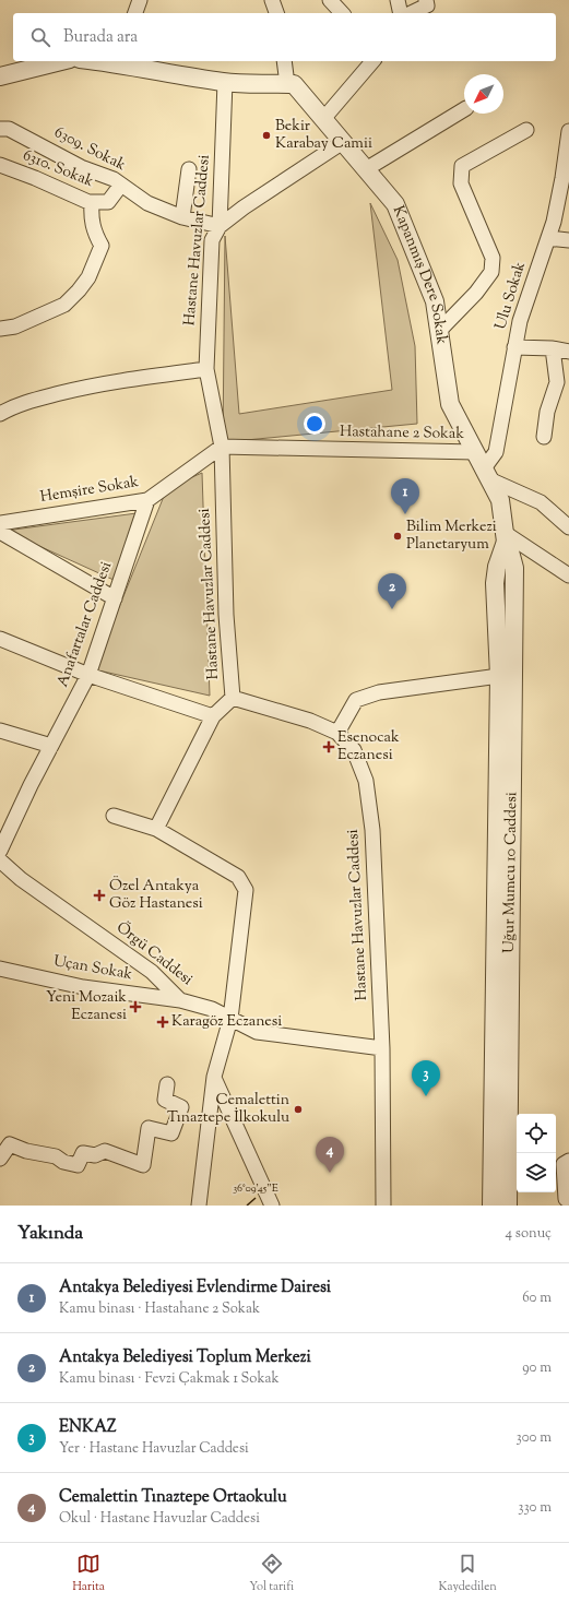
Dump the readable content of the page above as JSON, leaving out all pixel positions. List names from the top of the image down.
{
  "streets": {
    "street": [
      "6309. Sokak",
      "6310. Sokak",
      "Hastane Havuzlar Caddesi",
      "Kapanmış Dere Sokak",
      "Ulu Sokak",
      "Hastahane 2 Sokak",
      "Hemşire Sokak",
      "Anafartalar Caddesi",
      "Uğur Mumcu 10 Caddesi",
      "Örgü Caddesi",
      "Uçan Sokak"
    ]
  },
  "crossings": [
    ["6309. Sokak", "6310. Sokak"],
    ["6309. Sokak", "Hastane Havuzlar Caddesi"],
    ["Hastane Havuzlar Caddesi", "Hastahane 2 Sokak"],
    ["Hastane Havuzlar Caddesi", "Hemşire Sokak"],
    ["Hastane Havuzlar Caddesi", "Örgü Caddesi"],
    ["Kapanmış Dere Sokak", "Hastahane 2 Sokak"],
    ["Kapanmış Dere Sokak", "Uğur Mumcu 10 Caddesi"],
    ["Ulu Sokak", "Uğur Mumcu 10 Caddesi"],
    ["Hastahane 2 Sokak", "Hemşire Sokak"],
    ["Hastahane 2 Sokak", "Uğur Mumcu 10 Caddesi"],
    ["Hemşire Sokak", "Anafartalar Caddesi"],
    ["Örgü Caddesi", "Uçan Sokak"]
  ],
  "places": {
    "other": ["Bekir Karabay Camii", "Bilim Merkezi Planetaryum", "Cemalettin Tınaztepe İlkokulu"],
    "health": [
      "Esenocak Eczanesi",
      "Özel Antakya Göz Hastanesi",
      "Yeni Mozaik Eczanesi",
      "Karagöz Eczanesi"
    ]
  },
  "north": "bottom left",
  "page": {
    "search": "Burada ara",
    "pins": [
      "1",
      "2",
      "3",
      "4"
    ],
    "heading": ["Yakında", "4 sonuç"],
    "list": [
      {
        "mark": "1",
        "name": "Antakya Belediyesi Evlendirme Dairesi",
        "note": "Kamu binası · Hastahane 2 Sokak",
        "value": "60 m"
      },
      {
        "mark": "2",
        "name": "Antakya Belediyesi Toplum Merkezi",
        "note": "Kamu binası · Fevzi Çakmak 1 Sokak",
        "value": "90 m"
      },
      {
        "mark": "3",
        "name": "ENKAZ",
        "note": "Yer · Hastane Havuzlar Caddesi",
        "value": "300 m"
      },
      {
        "mark": "4",
        "name": "Cemalettin Tınaztepe Ortaokulu",
        "note": "Okul · Hastane Havuzlar Caddesi",
        "value": "330 m"
      }
    ],
    "nav": ["Harita", "Yol tarifi", "Kaydedilen"]
  },
  "coordinates": ["36°09'45\"E"]
}
